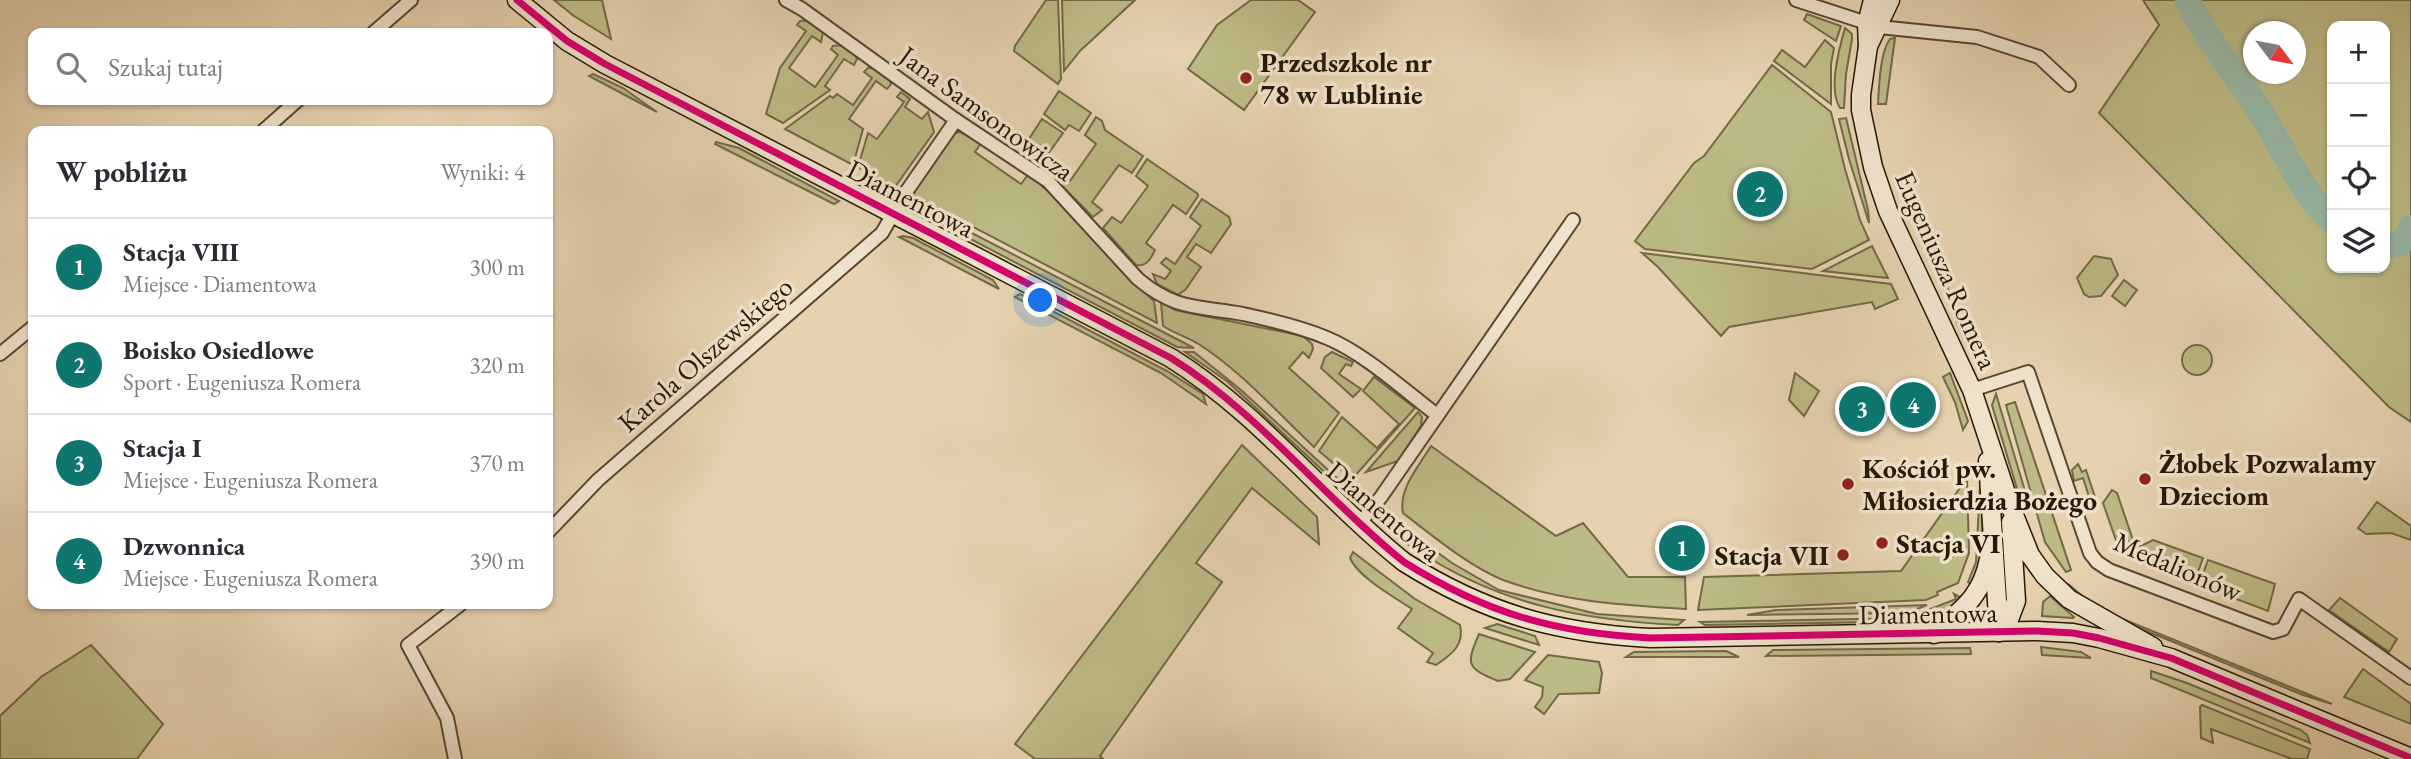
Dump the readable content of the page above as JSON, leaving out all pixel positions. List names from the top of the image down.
{
  "streets": {
    "street": [
      "Jana Samsonowicza",
      "Diamentowa",
      "Eugeniusza Romera",
      "Karola Olszewskiego",
      "Medalionów"
    ]
  },
  "crossings": [
    ["Jana Samsonowicza", "Karola Olszewskiego"],
    ["Diamentowa", "Eugeniusza Romera"],
    ["Diamentowa", "Karola Olszewskiego"],
    ["Eugeniusza Romera", "Medalionów"]
  ],
  "places": [
    "Przedszkole nr 78 w Lublinie",
    "Żłobek Pozwalamy Dzieciom",
    "Kościół pw. Miłosierdzia Bożego",
    "Stacja VI",
    "Stacja VII"
  ],
  "north": "bottom right",
  "page": {
    "map_buttons": ["+", "−"],
    "search": "Szukaj tutaj",
    "heading": ["W pobliżu", "Wyniki: 4"],
    "pins": [
      "2",
      "4",
      "3",
      "1"
    ],
    "list": [
      {
        "mark": "1",
        "name": "Stacja VIII",
        "note": "Miejsce · Diamentowa",
        "value": "300 m"
      },
      {
        "mark": "2",
        "name": "Boisko Osiedlowe",
        "note": "Sport · Eugeniusza Romera",
        "value": "320 m"
      },
      {
        "mark": "3",
        "name": "Stacja I",
        "note": "Miejsce · Eugeniusza Romera",
        "value": "370 m"
      },
      {
        "mark": "4",
        "name": "Dzwonnica",
        "note": "Miejsce · Eugeniusza Romera",
        "value": "390 m"
      }
    ]
  }
}
